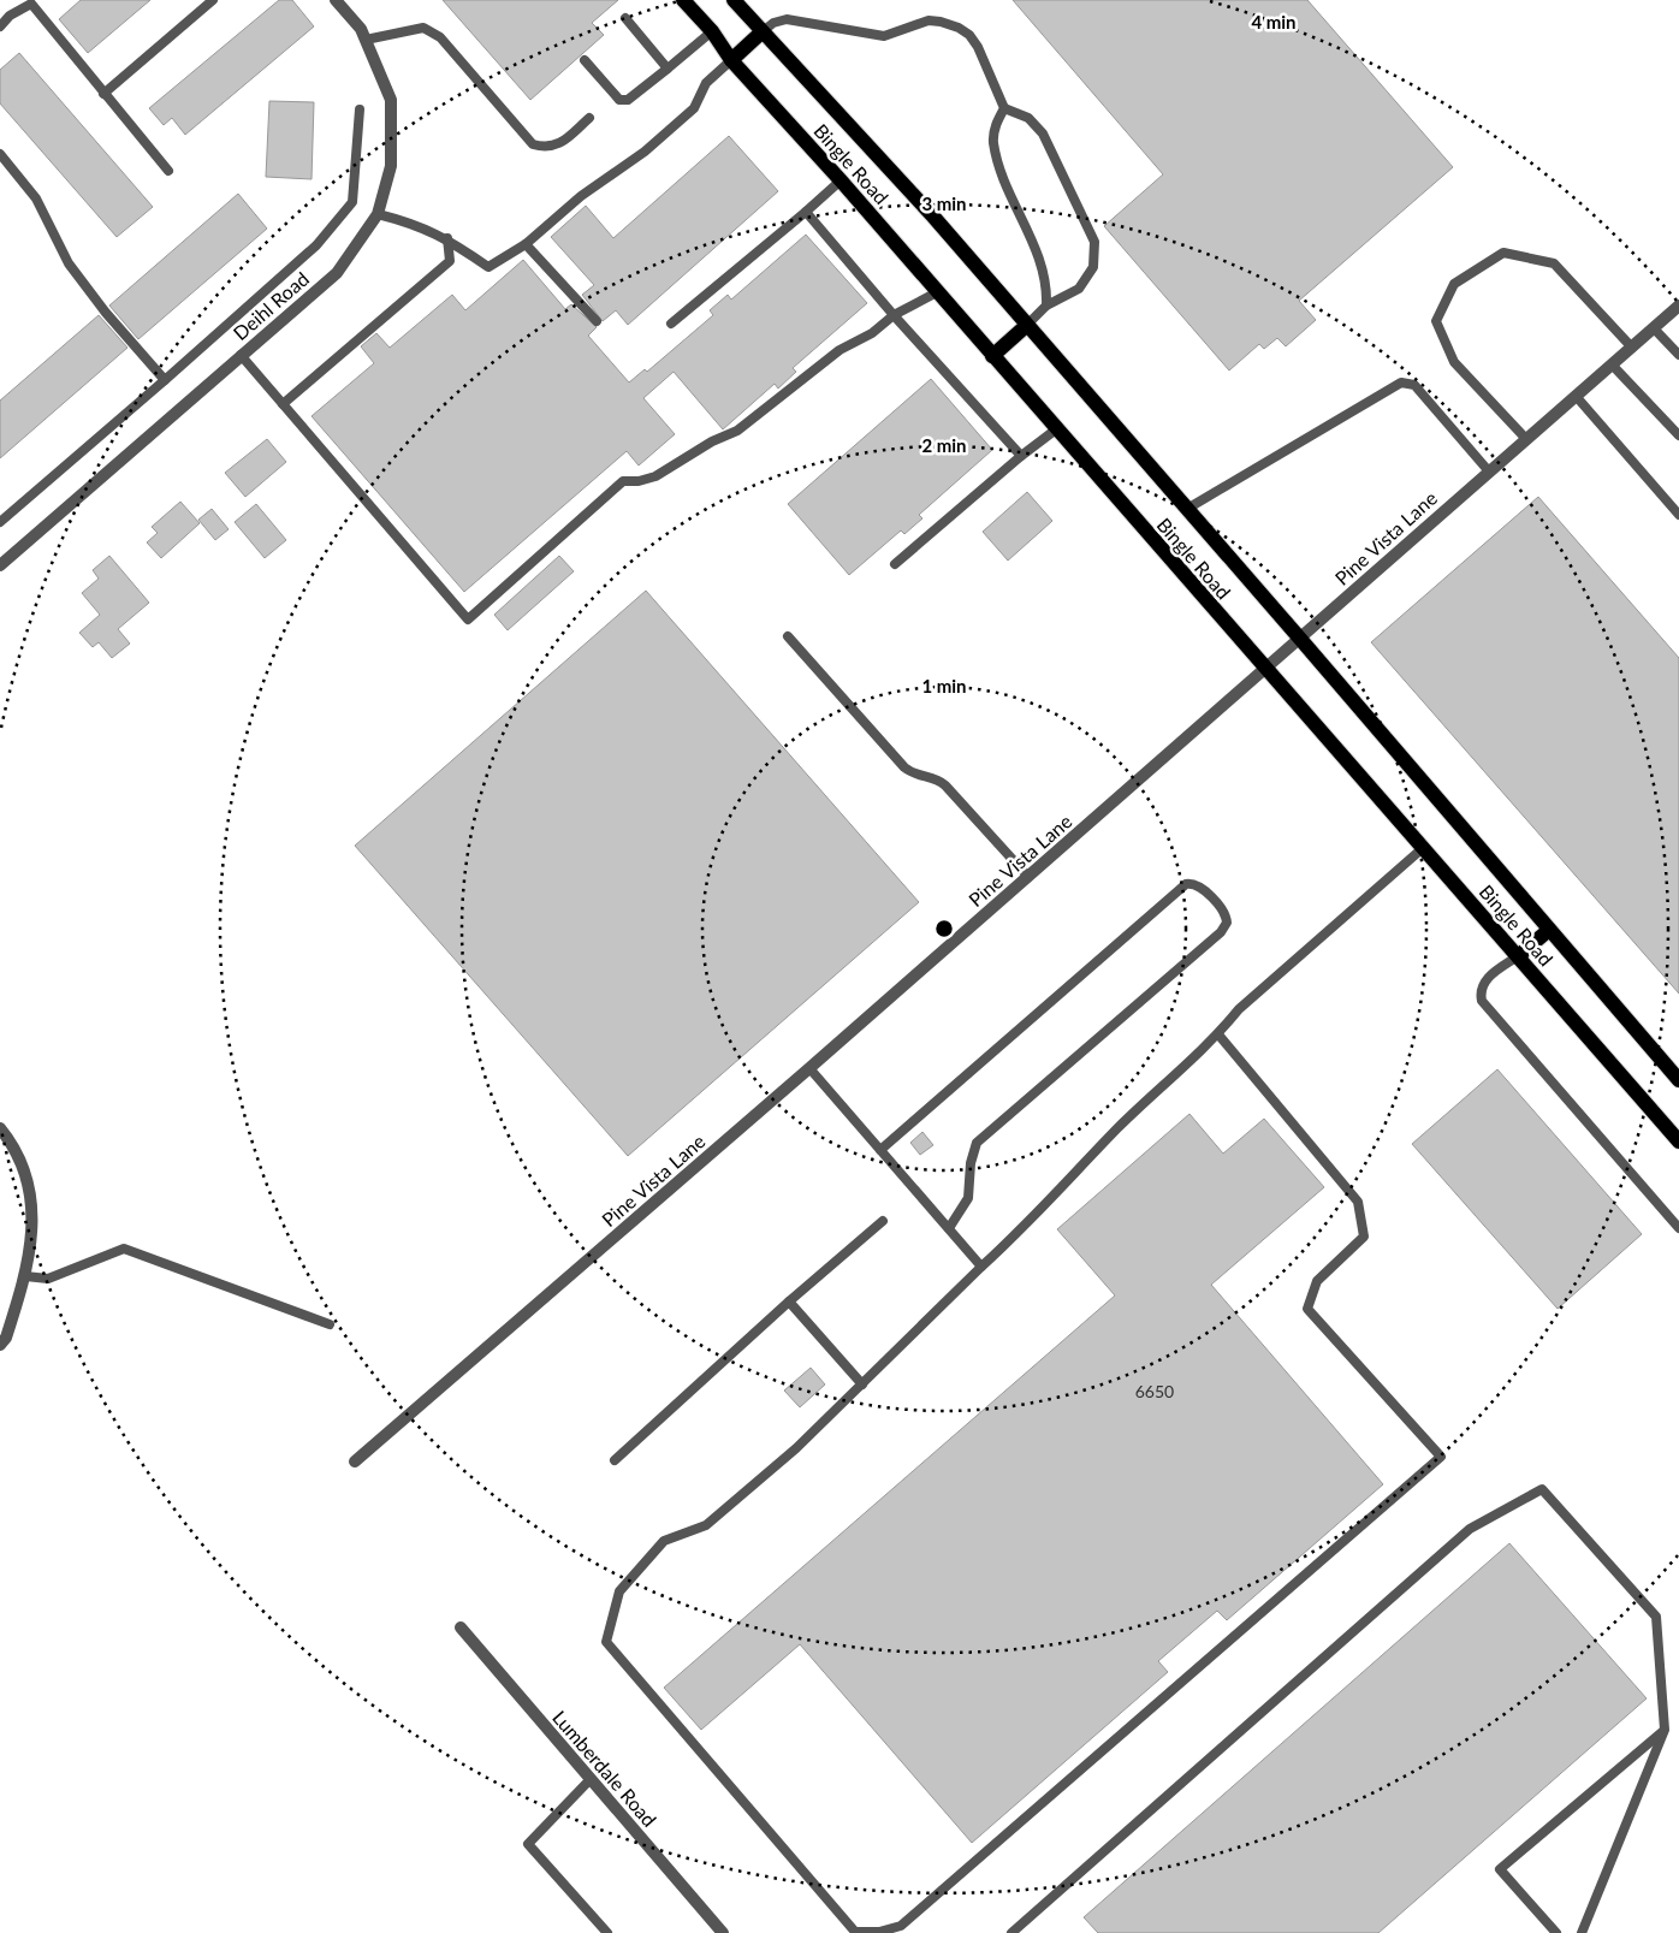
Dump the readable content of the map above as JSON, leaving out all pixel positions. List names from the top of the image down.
{
  "streets": {
    "main road": ["Bingle Road"],
    "street": ["Deihl Road", "Pine Vista Lane", "Lumberdale Road"]
  },
  "crossings": [
    ["Bingle Road", "Pine Vista Lane"]
  ],
  "house_numbers": ["6650"],
  "rings": [
    "4 min",
    "3 min",
    "2 min",
    "1 min"
  ]
}
